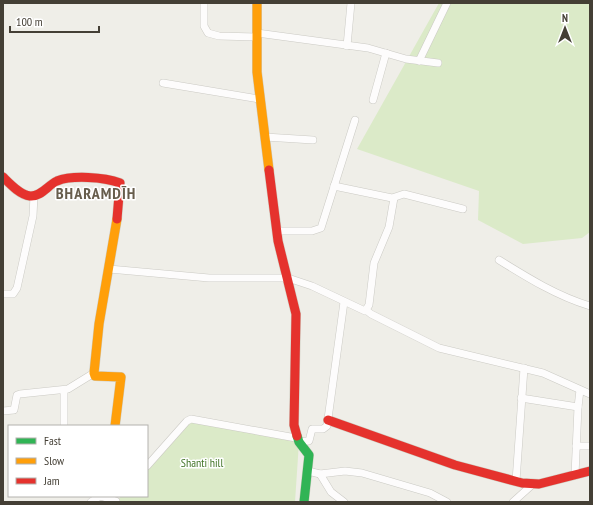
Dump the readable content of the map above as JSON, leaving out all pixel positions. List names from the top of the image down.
{
  "districts": ["BHARAMDĪH"],
  "parks": ["Shanti hill"],
  "legend": ["Fast", "Slow", "Jam"],
  "scale_bar": "100 m",
  "north": "top"
}
